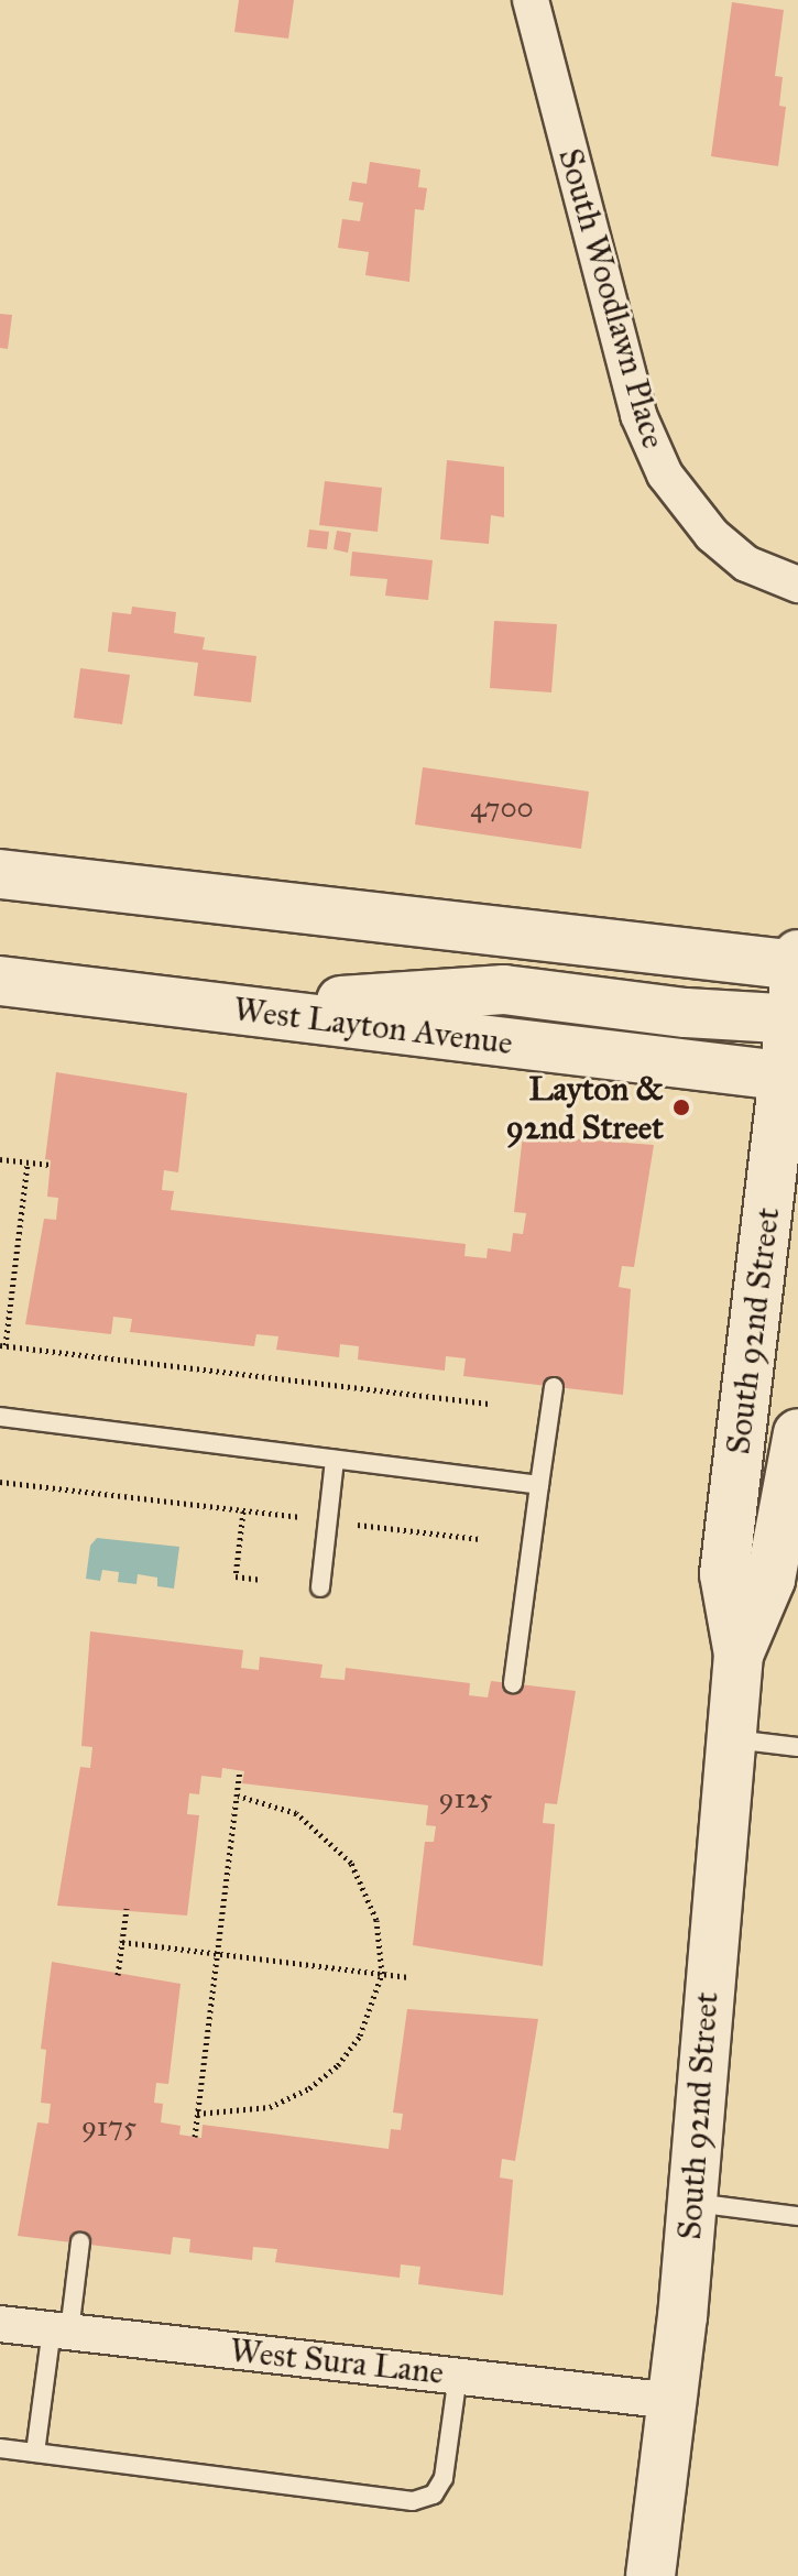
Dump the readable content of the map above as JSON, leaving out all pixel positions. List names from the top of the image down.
{
  "streets": {
    "main road": ["West Layton Avenue", "South 92nd Street"],
    "street": ["South Woodlawn Place", "West Sura Lane"]
  },
  "crossings": [
    ["West Layton Avenue", "South 92nd Street"],
    ["South 92nd Street", "West Sura Lane"]
  ],
  "places": ["Layton & 92nd Street"],
  "house_numbers": ["4700", "9125", "9175"]
}
